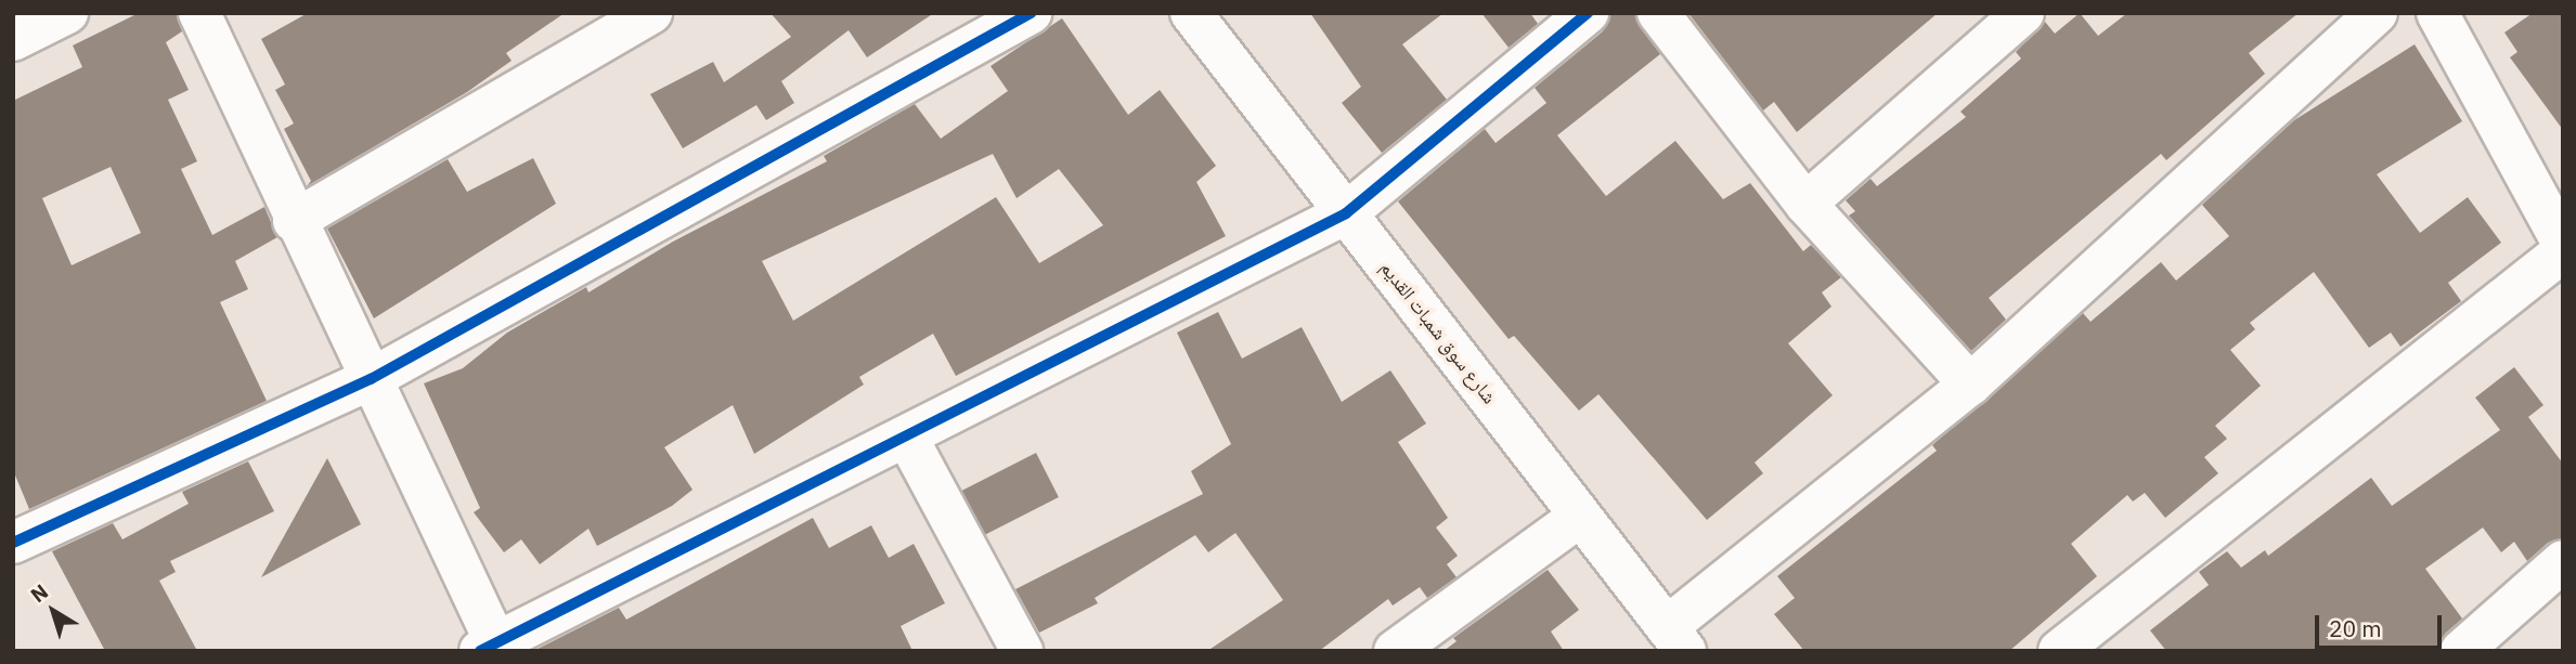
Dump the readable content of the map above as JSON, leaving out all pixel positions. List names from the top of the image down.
{
  "streets": {
    "street": ["شارع سوق شمبات القديم"]
  },
  "scale_bar": "20 m",
  "north": "top left"
}
